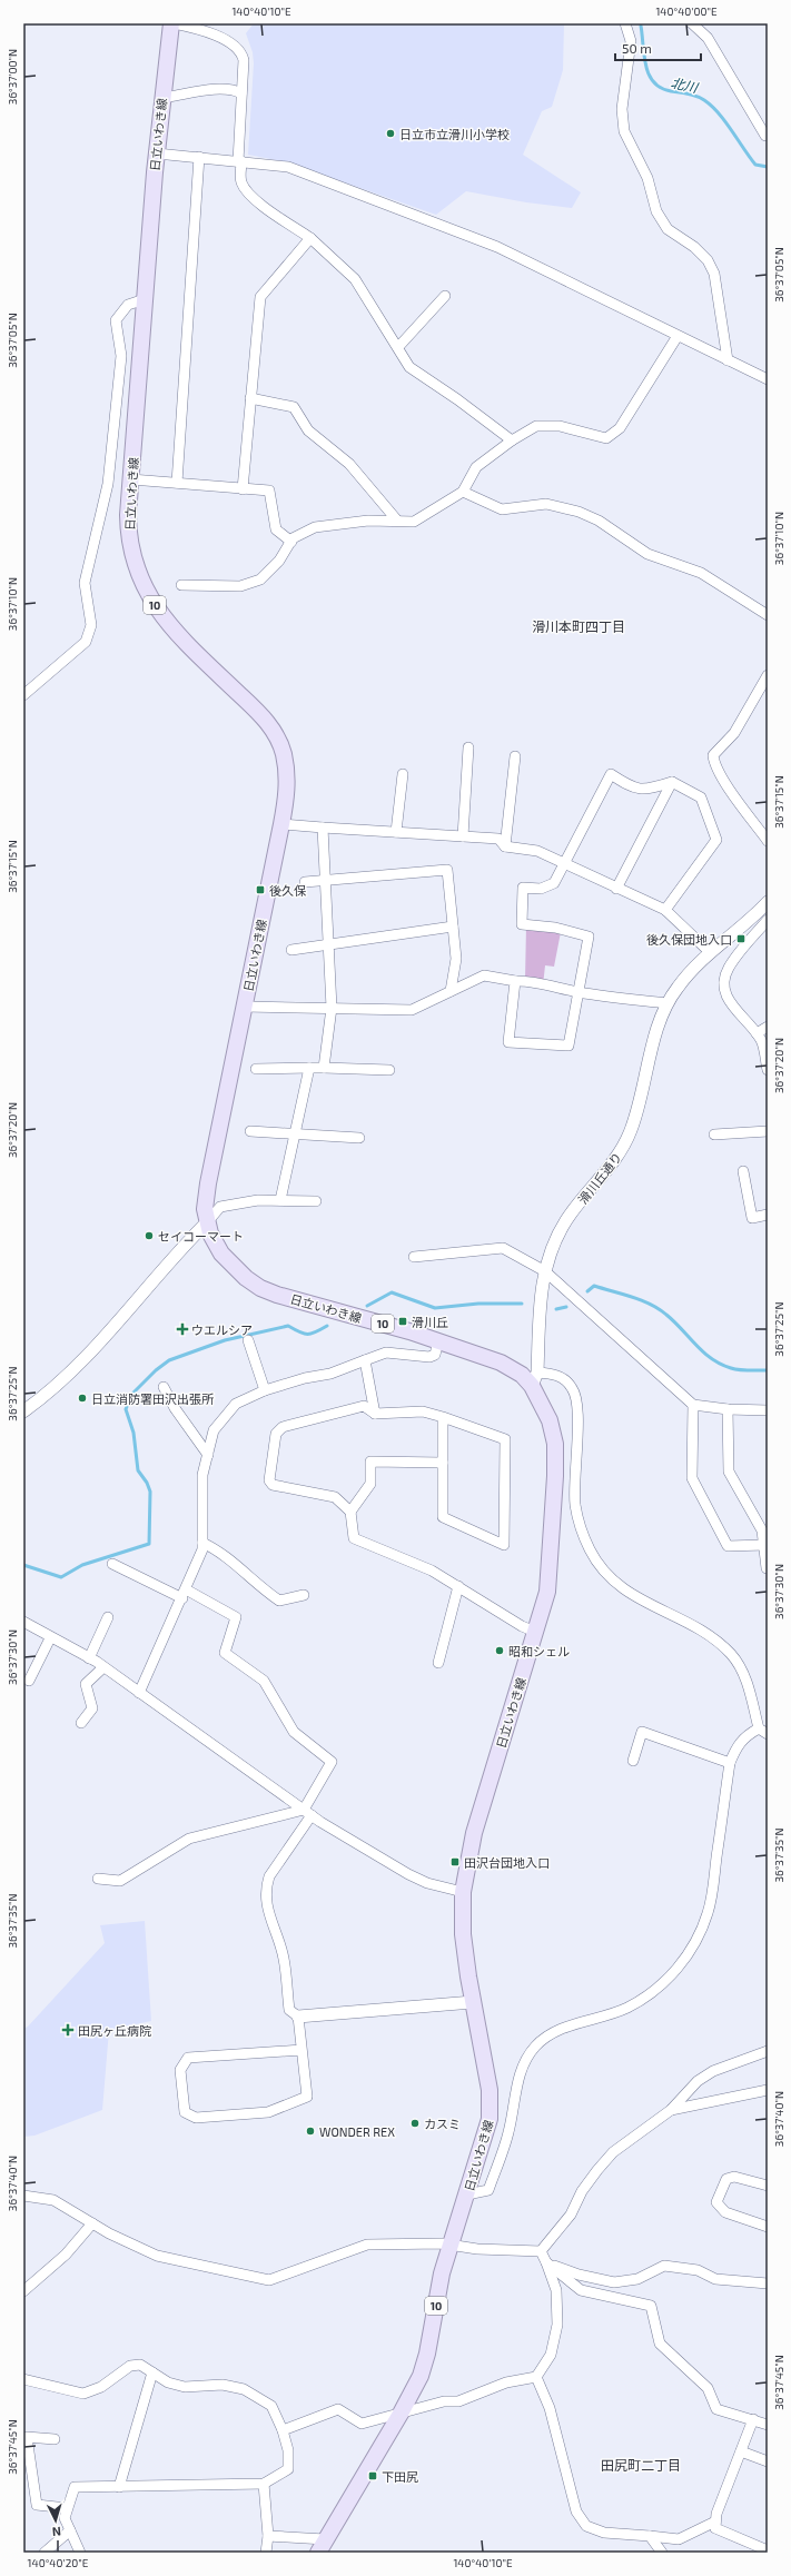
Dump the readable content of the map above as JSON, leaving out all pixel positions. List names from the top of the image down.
{
  "streets": {
    "main road": ["日立いわき線", "10"],
    "street": ["滑川丘通り"]
  },
  "crossings": [
    ["日立いわき線", "滑川丘通り"]
  ],
  "districts": ["滑川本町四丁目", "田尻町二丁目"],
  "water": ["北川"],
  "places": {
    "other": [
      "日立市立滑川小学校",
      "セイコーマート",
      "日立消防署田沢出張所",
      "昭和シェル",
      "カスミ",
      "WONDER REX"
    ],
    "transit": [
      "後久保",
      "後久保団地入口",
      "滑川丘",
      "田沢台団地入口",
      "下田尻"
    ],
    "health": ["ウエルシア", "田尻ヶ丘病院"]
  },
  "scale_bar": "50 m",
  "north": "bottom",
  "coordinates": [
    "140°40'10\"E",
    "140°40'00\"E",
    "36°37'00\"N",
    "36°37'05\"N",
    "36°37'10\"N",
    "36°37'15\"N",
    "36°37'20\"N",
    "36°37'25\"N",
    "36°37'30\"N",
    "36°37'35\"N",
    "36°37'40\"N",
    "36°37'45\"N",
    "140°40'20\"E"
  ]
}
